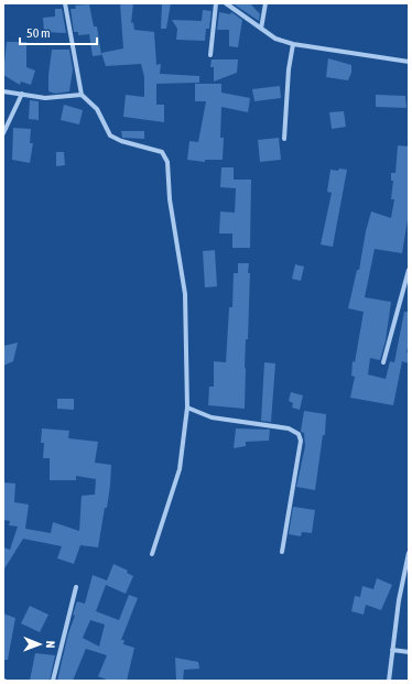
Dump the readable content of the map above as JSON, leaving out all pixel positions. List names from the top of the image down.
{
  "scale_bar": "50 m",
  "north": "right"
}
